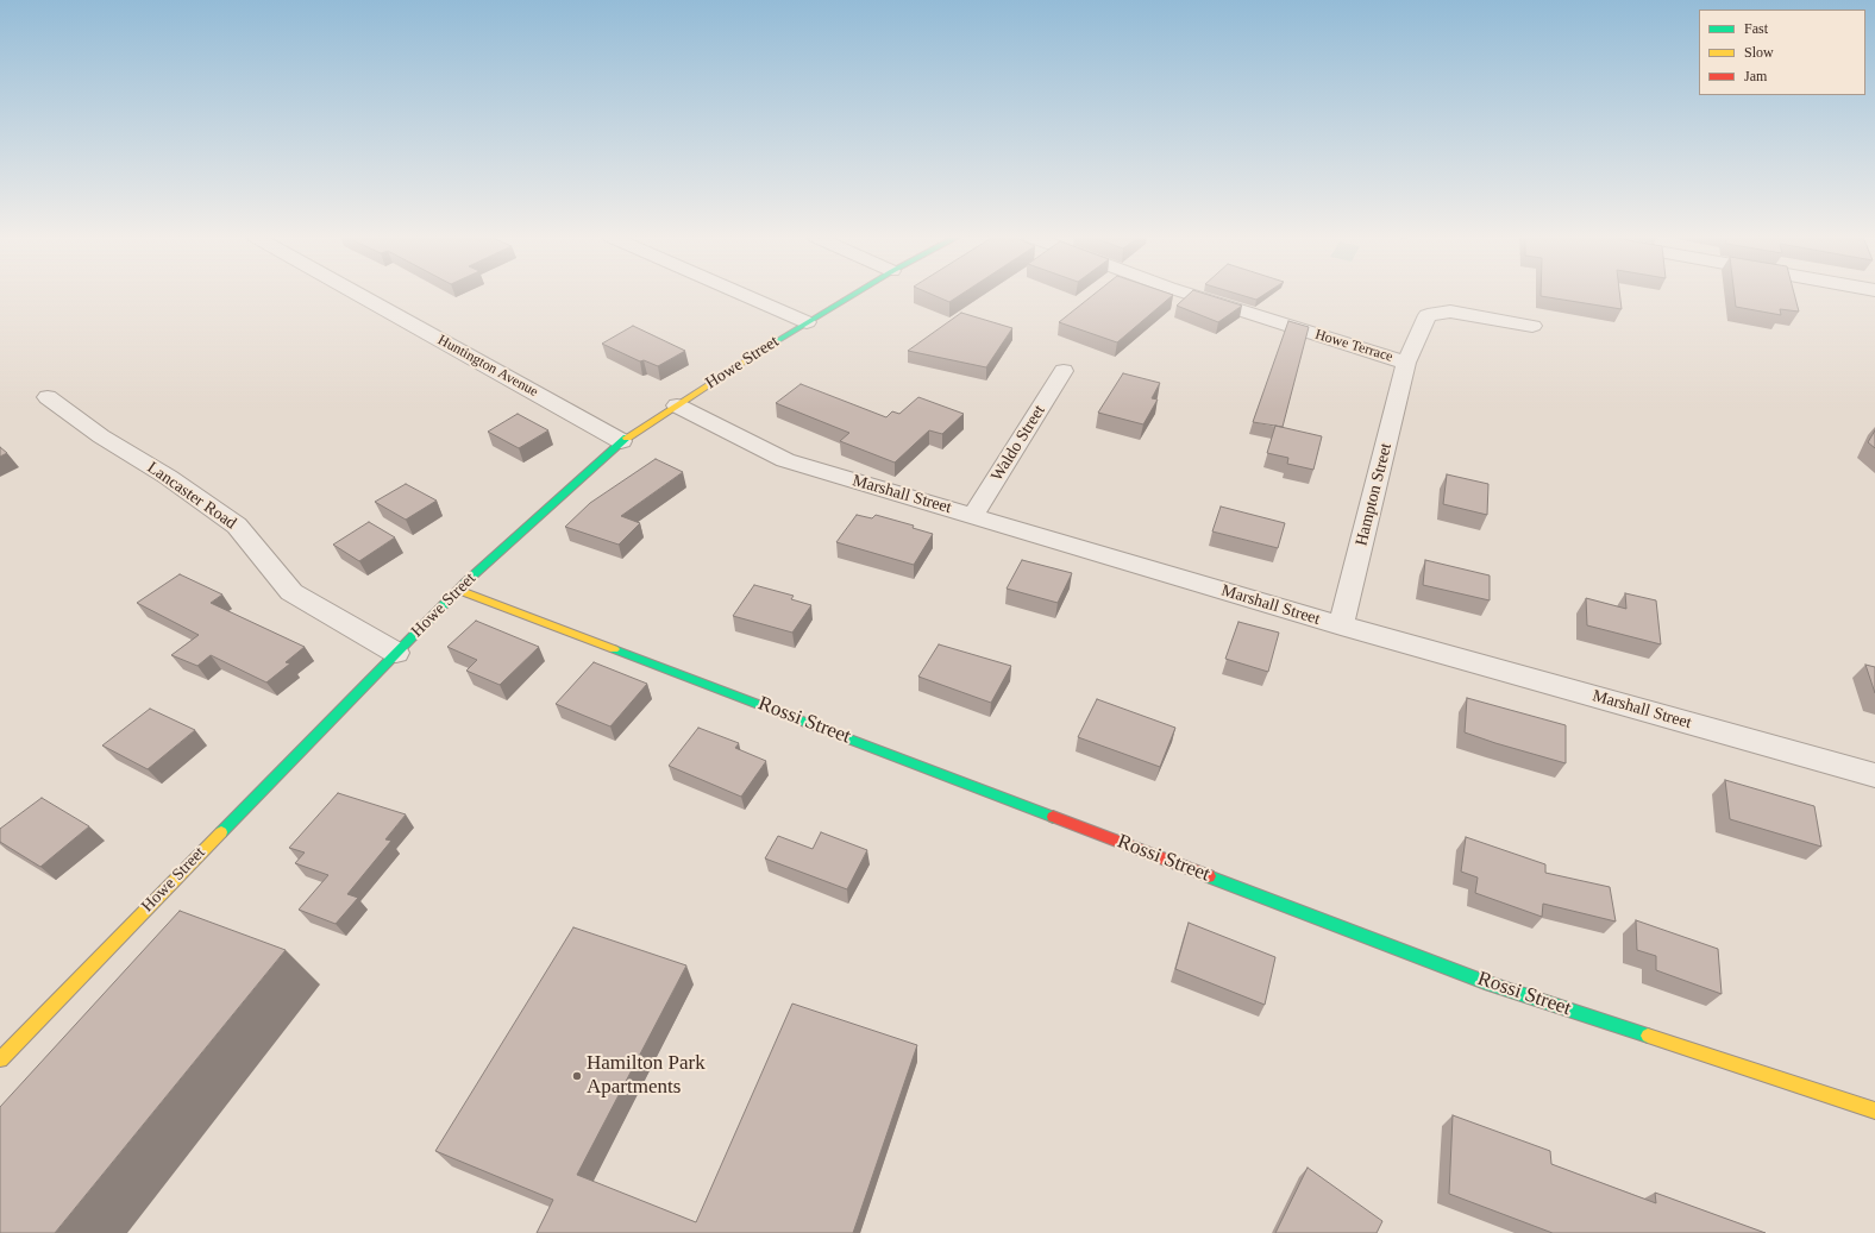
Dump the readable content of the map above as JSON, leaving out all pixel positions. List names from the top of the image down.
{
  "streets": {
    "main road": ["Howe Street", "Rossi Street"],
    "street": [
      "Howe Terrace",
      "Huntington Avenue",
      "Waldo Street",
      "Marshall Street",
      "Hampton Street",
      "Lancaster Road"
    ]
  },
  "crossings": [
    ["Howe Terrace", "Hampton Street"],
    ["Howe Street", "Huntington Avenue"],
    ["Howe Street", "Marshall Street"],
    ["Howe Street", "Lancaster Road"],
    ["Howe Street", "Rossi Street"],
    ["Waldo Street", "Marshall Street"],
    ["Marshall Street", "Hampton Street"]
  ],
  "places": ["Hamilton Park Apartments"],
  "legend": ["Fast", "Slow", "Jam"]
}
